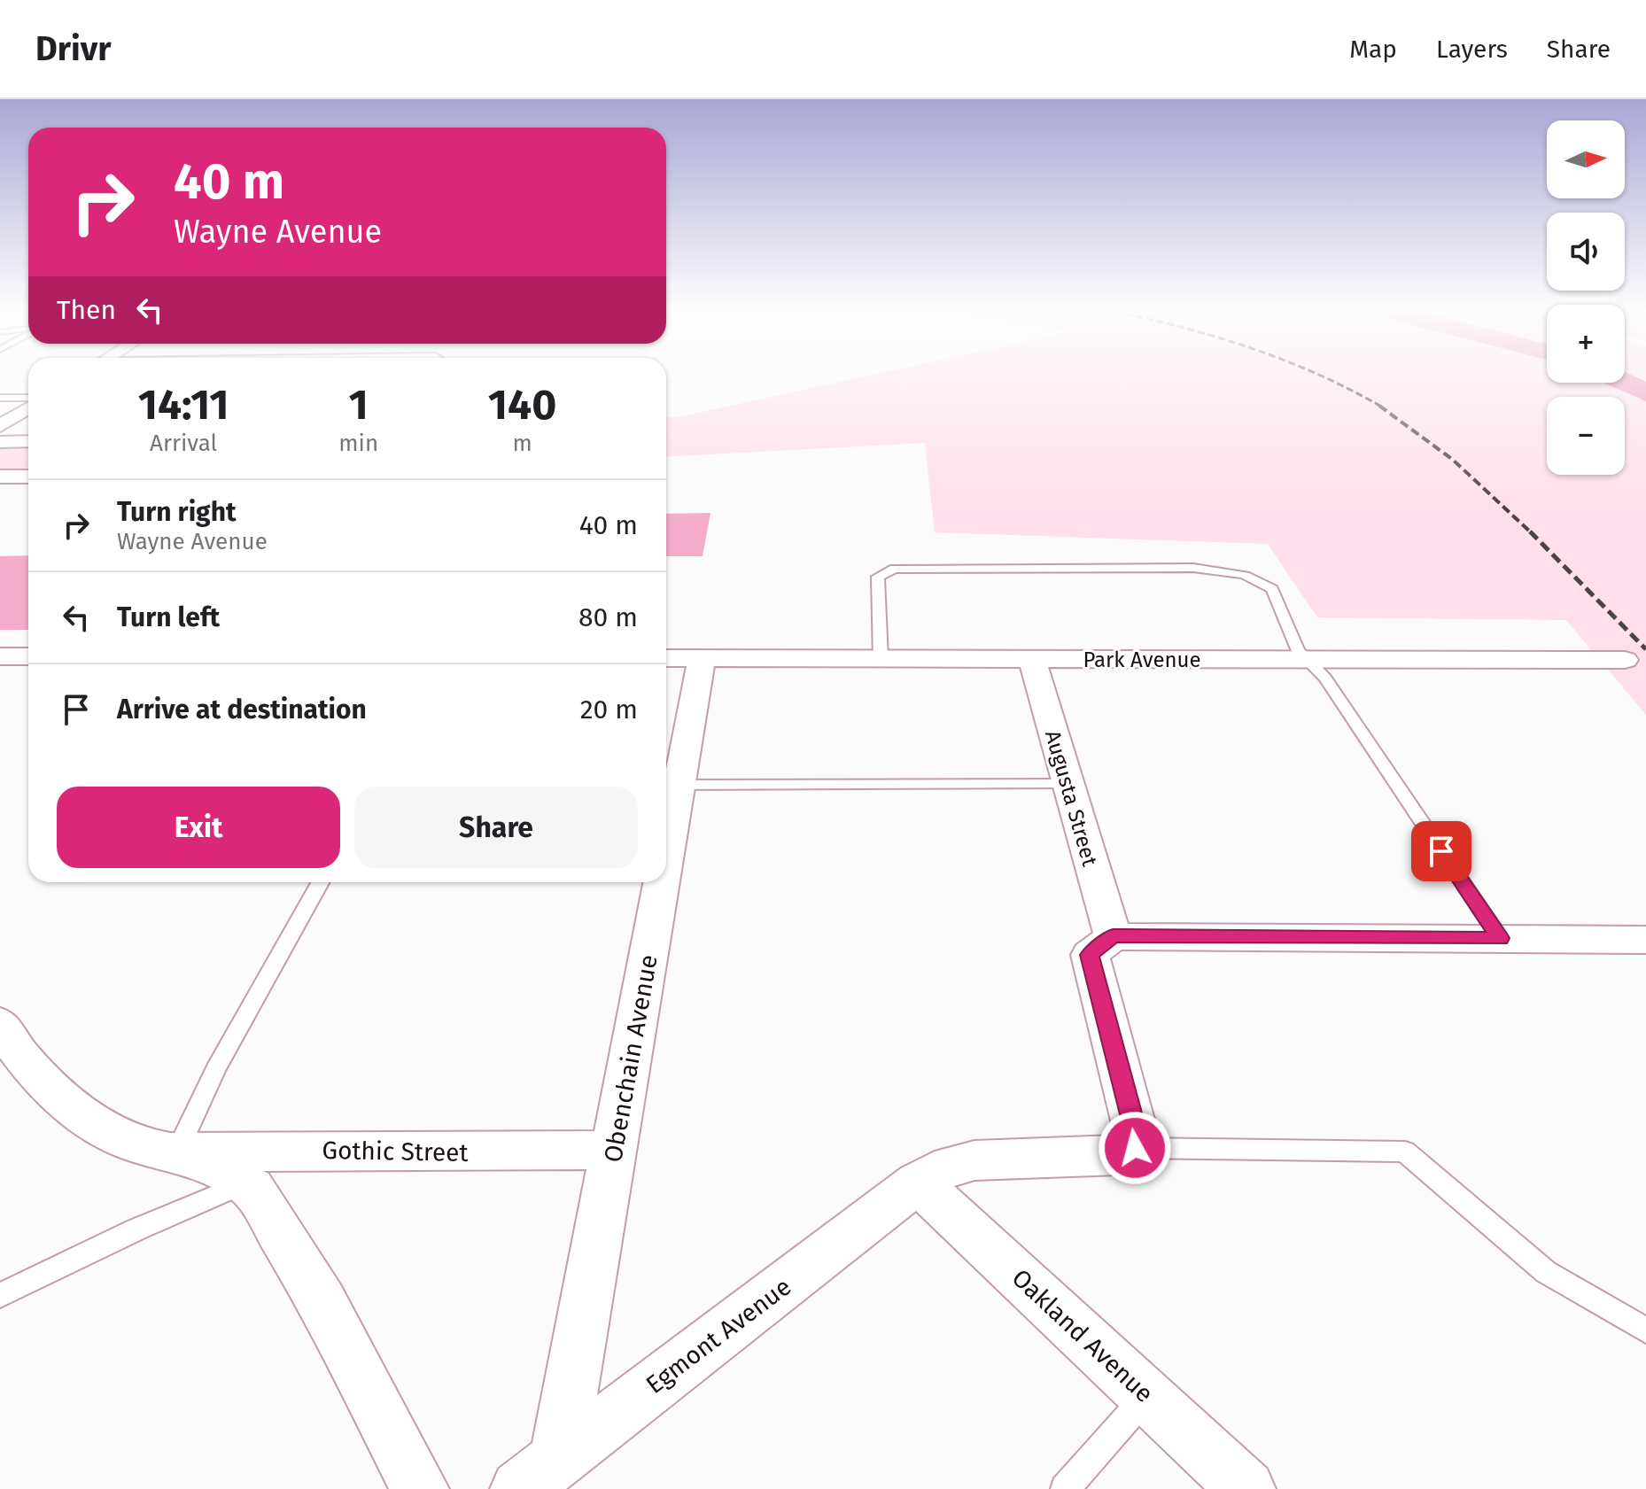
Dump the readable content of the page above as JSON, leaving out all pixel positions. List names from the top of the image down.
{
  "streets": {
    "street": [
      "Park Avenue",
      "Augusta Street",
      "Obenchain Avenue",
      "Gothic Street",
      "Egmont Avenue",
      "Oakland Avenue"
    ]
  },
  "crossings": [
    ["Park Avenue", "Augusta Street"],
    ["Park Avenue", "Obenchain Avenue"],
    ["Obenchain Avenue", "Gothic Street"],
    ["Obenchain Avenue", "Egmont Avenue"],
    ["Egmont Avenue", "Oakland Avenue"]
  ],
  "north": "right",
  "page": {
    "header": "Drivr",
    "nav": ["Map", "Layers", "Share"],
    "map_buttons": ["+", "−"],
    "turn": ["40 m", "Wayne Avenue"],
    "then": "Then",
    "eta": [
      "14:11",
      "Arrival",
      "1",
      "min",
      "140",
      "m"
    ],
    "list": [
      {
        "name": "Turn right",
        "note": "Wayne Avenue",
        "value": "40 m"
      },
      {
        "name": "Turn left",
        "value": "80 m"
      },
      {
        "name": "Arrive at destination",
        "value": "20 m"
      }
    ],
    "buttons": ["Exit", "Share"]
  }
}
